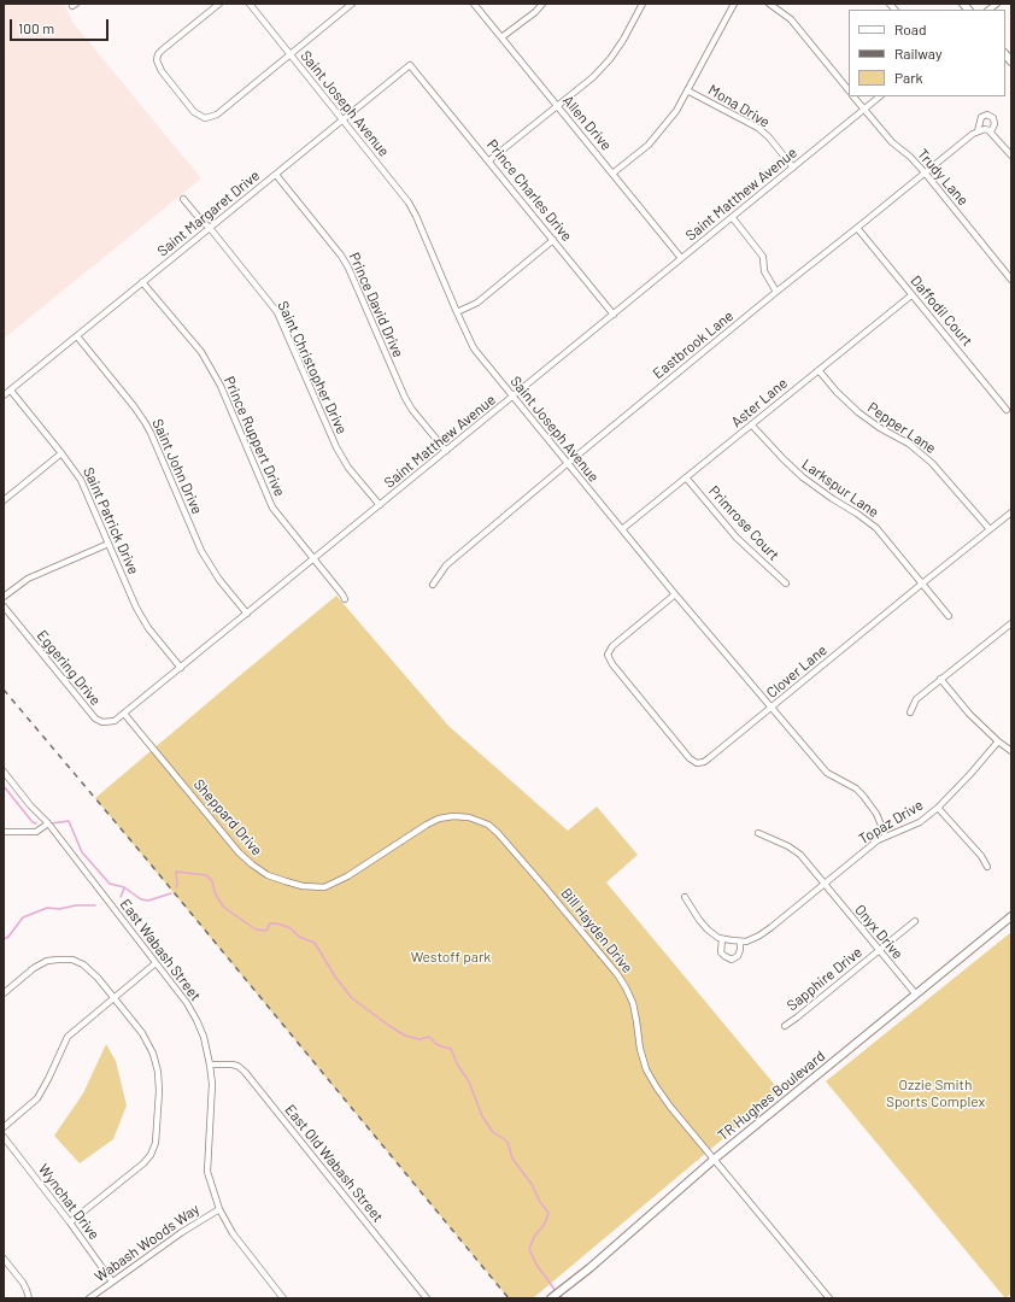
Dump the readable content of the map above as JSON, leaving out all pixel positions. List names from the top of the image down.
{
  "streets": {
    "main road": ["TR Hughes Boulevard"],
    "street": [
      "Saint Joseph Avenue",
      "Mona Drive",
      "Allen Drive",
      "Trudy Lane",
      "Prince Charles Drive",
      "Saint Matthew Avenue",
      "Saint Margaret Drive",
      "Prince David Drive",
      "Daffodil Court",
      "Eastbrook Lane",
      "Saint Christopher Drive",
      "Aster Lane",
      "Pepper Lane",
      "Prince Ruppert Drive",
      "Saint John Drive",
      "Larkspur Lane",
      "Saint Patrick Drive",
      "Primrose Court",
      "Eggering Drive",
      "Clover Lane",
      "Sheppard Drive",
      "Topaz Drive",
      "Bill Hayden Drive",
      "Onyx Drive",
      "East Wabash Street",
      "Sapphire Drive",
      "East Old Wabash Street",
      "Wynchat Drive",
      "Wabash Woods Way"
    ]
  },
  "crossings": [
    ["Saint Joseph Avenue", "Saint Matthew Avenue"],
    ["Saint Joseph Avenue", "Saint Margaret Drive"],
    ["Saint Joseph Avenue", "Eastbrook Lane"],
    ["Saint Joseph Avenue", "Aster Lane"],
    ["Saint Joseph Avenue", "Clover Lane"],
    ["Saint Joseph Avenue", "Topaz Drive"],
    ["Mona Drive", "Saint Matthew Avenue"],
    ["Allen Drive", "Saint Matthew Avenue"],
    ["Trudy Lane", "Saint Matthew Avenue"],
    ["Trudy Lane", "Eastbrook Lane"],
    ["Prince Charles Drive", "Saint Matthew Avenue"],
    ["Prince Charles Drive", "Saint Margaret Drive"],
    ["Saint Matthew Avenue", "Prince David Drive"],
    ["Saint Matthew Avenue", "Saint Christopher Drive"],
    ["Saint Matthew Avenue", "Prince Ruppert Drive"],
    ["Saint Matthew Avenue", "Saint John Drive"],
    ["Saint Matthew Avenue", "Saint Patrick Drive"],
    ["Saint Matthew Avenue", "Eggering Drive"],
    ["Saint Matthew Avenue", "Sheppard Drive"],
    ["Saint Margaret Drive", "Prince David Drive"],
    ["Saint Margaret Drive", "Saint Christopher Drive"],
    ["Saint Margaret Drive", "Prince Ruppert Drive"],
    ["Saint Margaret Drive", "Saint John Drive"],
    ["Saint Margaret Drive", "Saint Patrick Drive"],
    ["Daffodil Court", "Eastbrook Lane"],
    ["Daffodil Court", "Aster Lane"],
    ["Aster Lane", "Pepper Lane"],
    ["Aster Lane", "Larkspur Lane"],
    ["Aster Lane", "Primrose Court"],
    ["Pepper Lane", "Clover Lane"],
    ["Larkspur Lane", "Clover Lane"],
    ["Eggering Drive", "Sheppard Drive"],
    ["Sheppard Drive", "Bill Hayden Drive"],
    ["Topaz Drive", "Onyx Drive"],
    ["Bill Hayden Drive", "TR Hughes Boulevard"],
    ["Onyx Drive", "Sapphire Drive"],
    ["Onyx Drive", "TR Hughes Boulevard"],
    ["East Wabash Street", "East Old Wabash Street"],
    ["East Wabash Street", "Wabash Woods Way"],
    ["Wynchat Drive", "Wabash Woods Way"]
  ],
  "parks": ["Westoff park", "Ozzie Smith Sports Complex"],
  "legend": ["Road", "Railway", "Park"],
  "scale_bar": "100 m"
}
